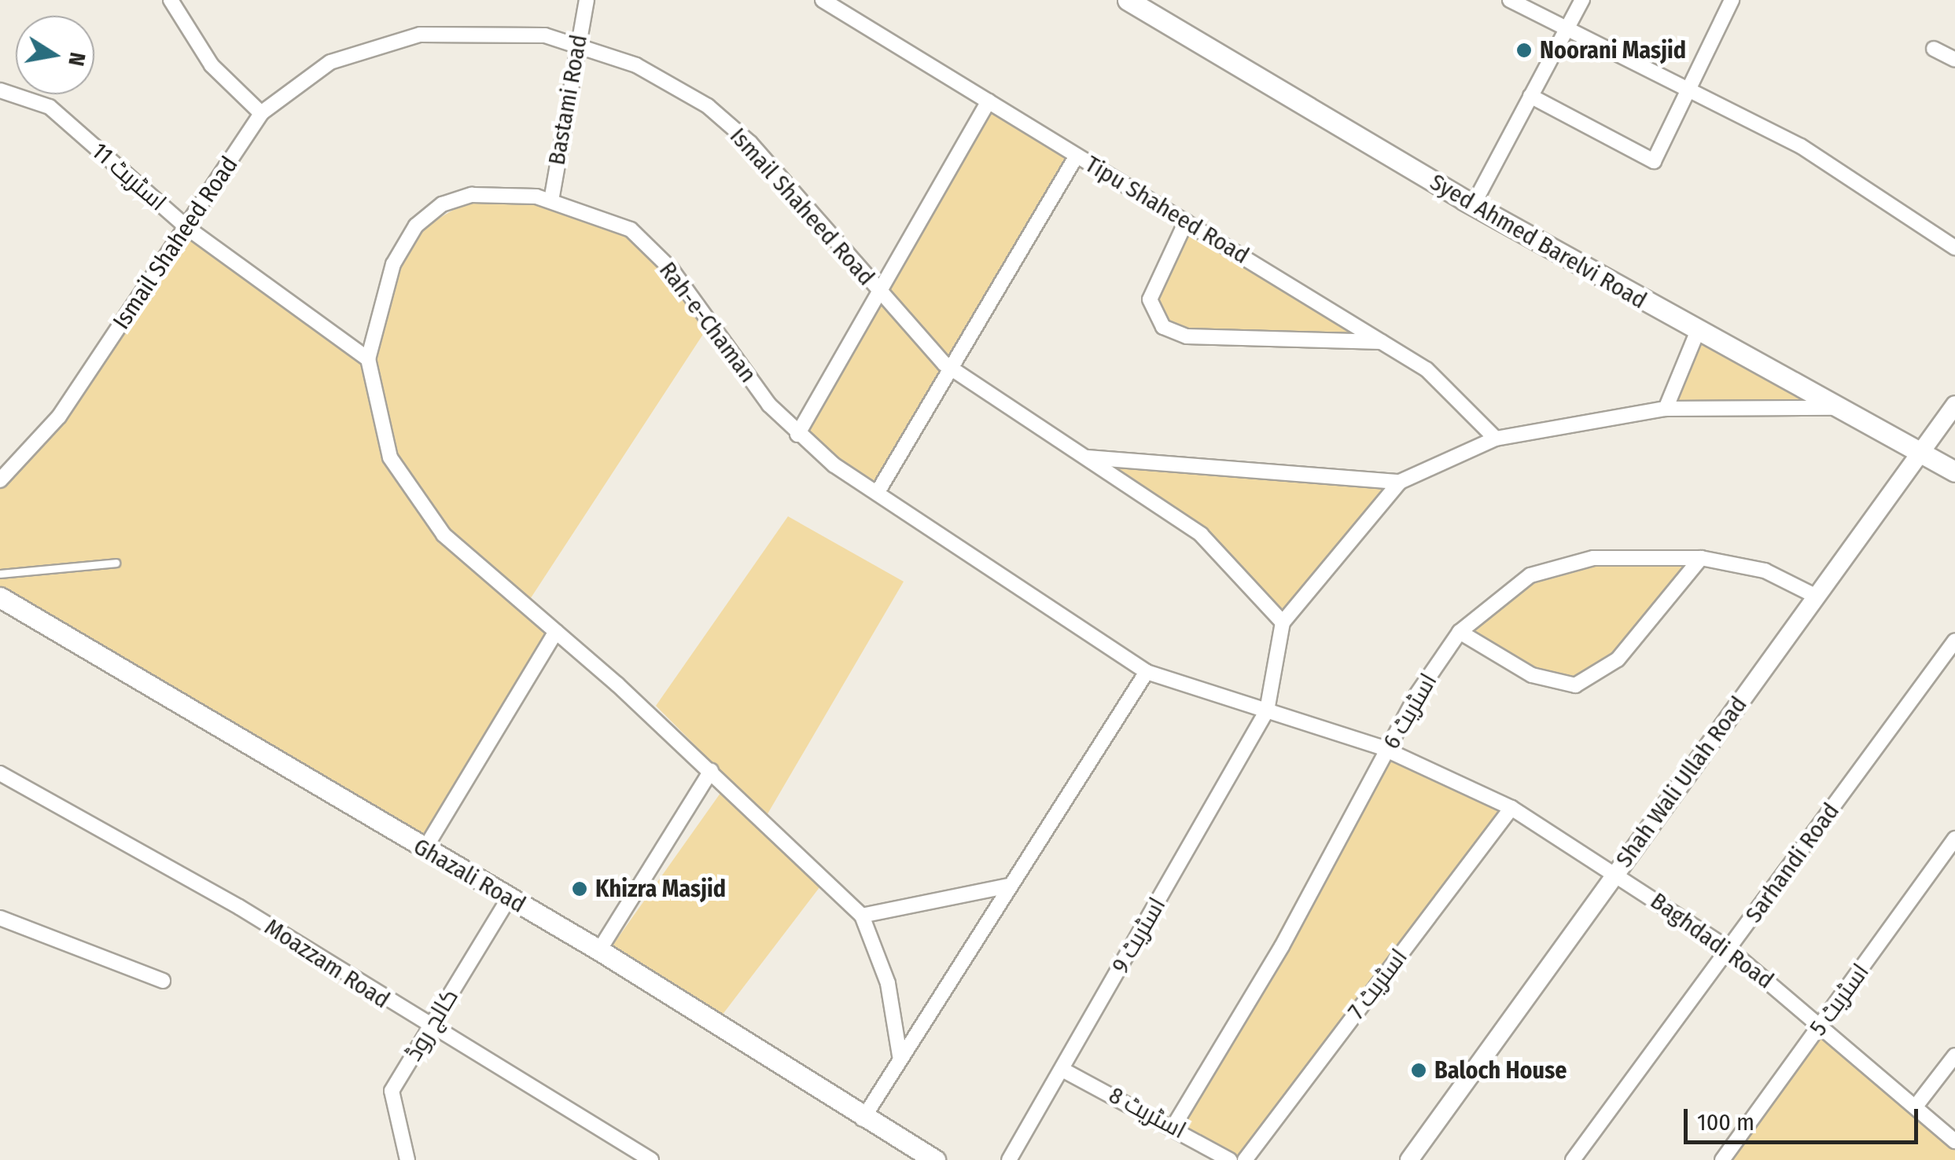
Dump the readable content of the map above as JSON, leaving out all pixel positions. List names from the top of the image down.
{
  "streets": {
    "main road": ["Syed Ahmed Barelvi Road", "Ghazali Road"],
    "street": [
      "Bastami Road",
      "اسٹریٹ 11",
      "Ismail Shaheed Road",
      "Tipu Shaheed Road",
      "Rah-e-Chaman",
      "اسٹریٹ 6",
      "Shah Wali Ullah Road",
      "Sarhandi Road",
      "اسٹریٹ 9",
      "Baghdadi Road",
      "Moazzam Road",
      "اسٹریٹ 7",
      "اسٹریٹ 5",
      "کالج روڈ",
      "اسٹریٹ 8"
    ]
  },
  "crossings": [
    ["Bastami Road", "Ismail Shaheed Road"],
    ["Bastami Road", "Rah-e-Chaman"],
    ["اسٹریٹ 11", "Ismail Shaheed Road"],
    ["اسٹریٹ 11", "Rah-e-Chaman"],
    ["Syed Ahmed Barelvi Road", "Shah Wali Ullah Road"],
    ["Rah-e-Chaman", "اسٹریٹ 9"],
    ["Rah-e-Chaman", "Baghdadi Road"],
    ["اسٹریٹ 6", "Shah Wali Ullah Road"],
    ["اسٹریٹ 6", "Baghdadi Road"],
    ["اسٹریٹ 6", "اسٹریٹ 8"],
    ["Shah Wali Ullah Road", "Baghdadi Road"],
    ["Sarhandi Road", "Baghdadi Road"],
    ["Ghazali Road", "کالج روڈ"],
    ["اسٹریٹ 9", "Baghdadi Road"],
    ["اسٹریٹ 9", "اسٹریٹ 8"],
    ["Baghdadi Road", "اسٹریٹ 7"],
    ["Baghdadi Road", "اسٹریٹ 5"],
    ["Moazzam Road", "کالج روڈ"]
  ],
  "places": ["Noorani Masjid", "Khizra Masjid", "Baloch House"],
  "scale_bar": "100 m",
  "north": "right"
}
